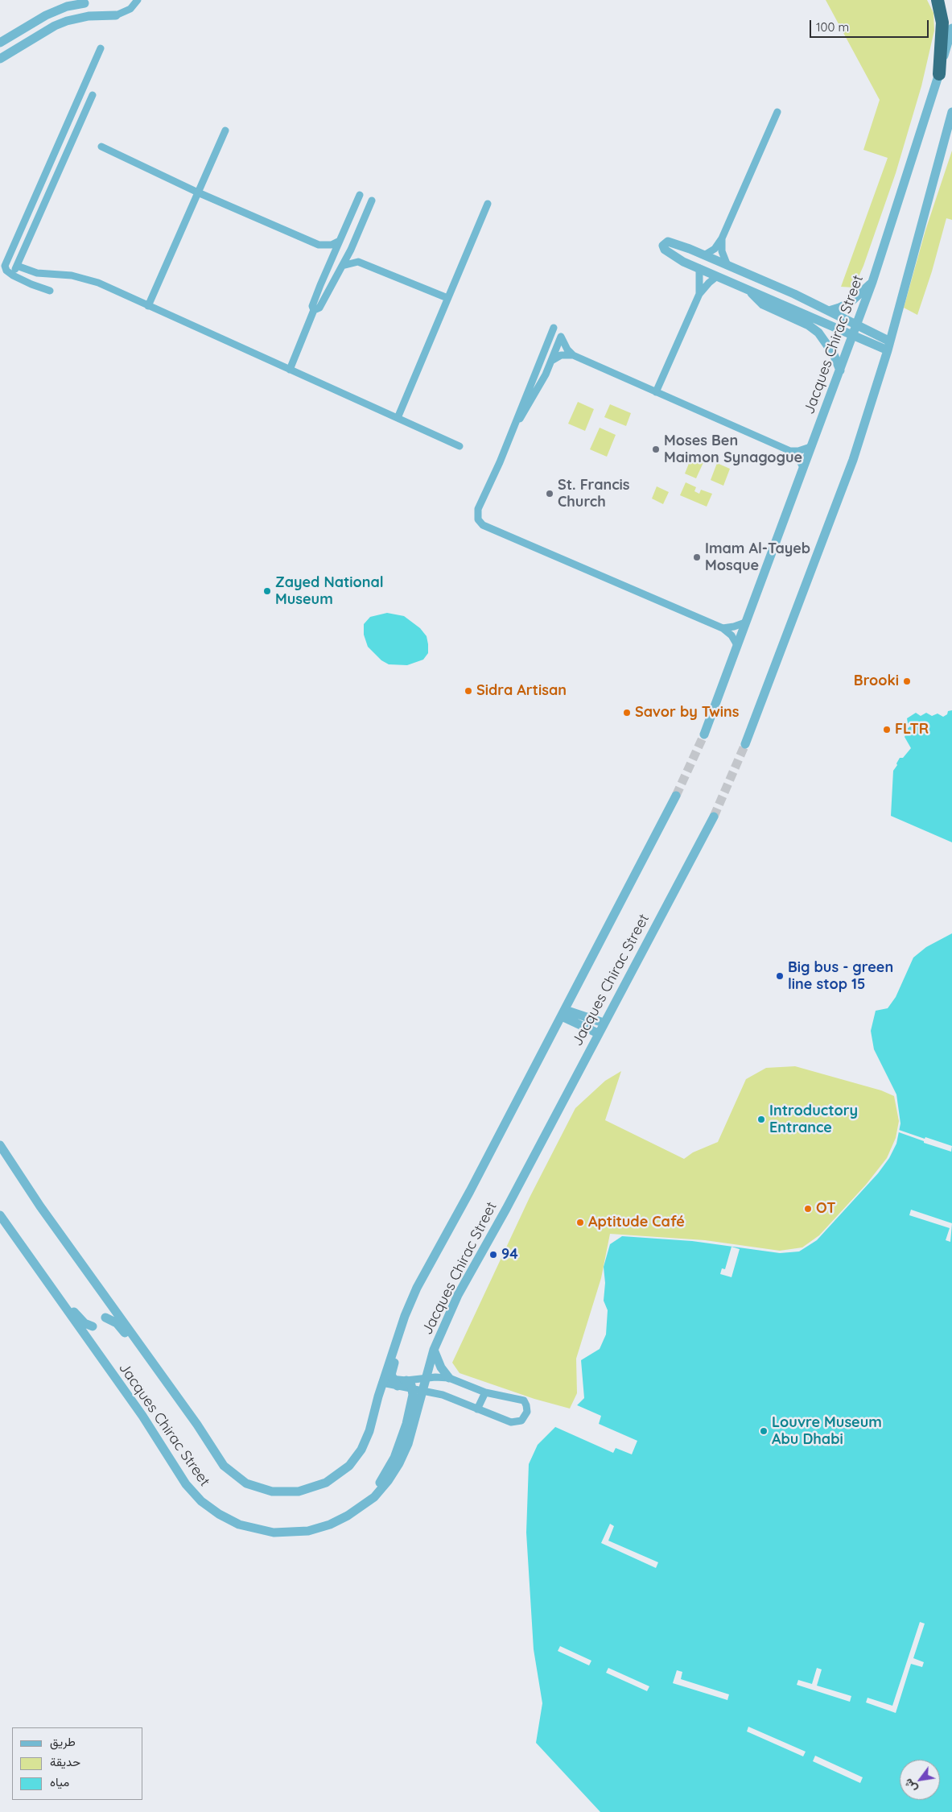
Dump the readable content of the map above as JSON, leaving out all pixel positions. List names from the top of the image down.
{
  "streets": {
    "street": ["Jacques Chirac Street"]
  },
  "places": [
    "Moses Ben Maimon Synagogue",
    "St. Francis Church",
    "Imam Al-Tayeb Mosque",
    "Zayed National Museum",
    "Brooki",
    "Sidra Artisan",
    "Savor by Twins",
    "FLTR",
    "Big bus - green line stop 15",
    "Introductory Entrance",
    "OT",
    "Aptitude Café",
    "94",
    "Louvre Museum Abu Dhabi"
  ],
  "legend": ["طريق", "حديقة", "مياه"],
  "scale_bar": "100 m",
  "north": "bottom left"
}
